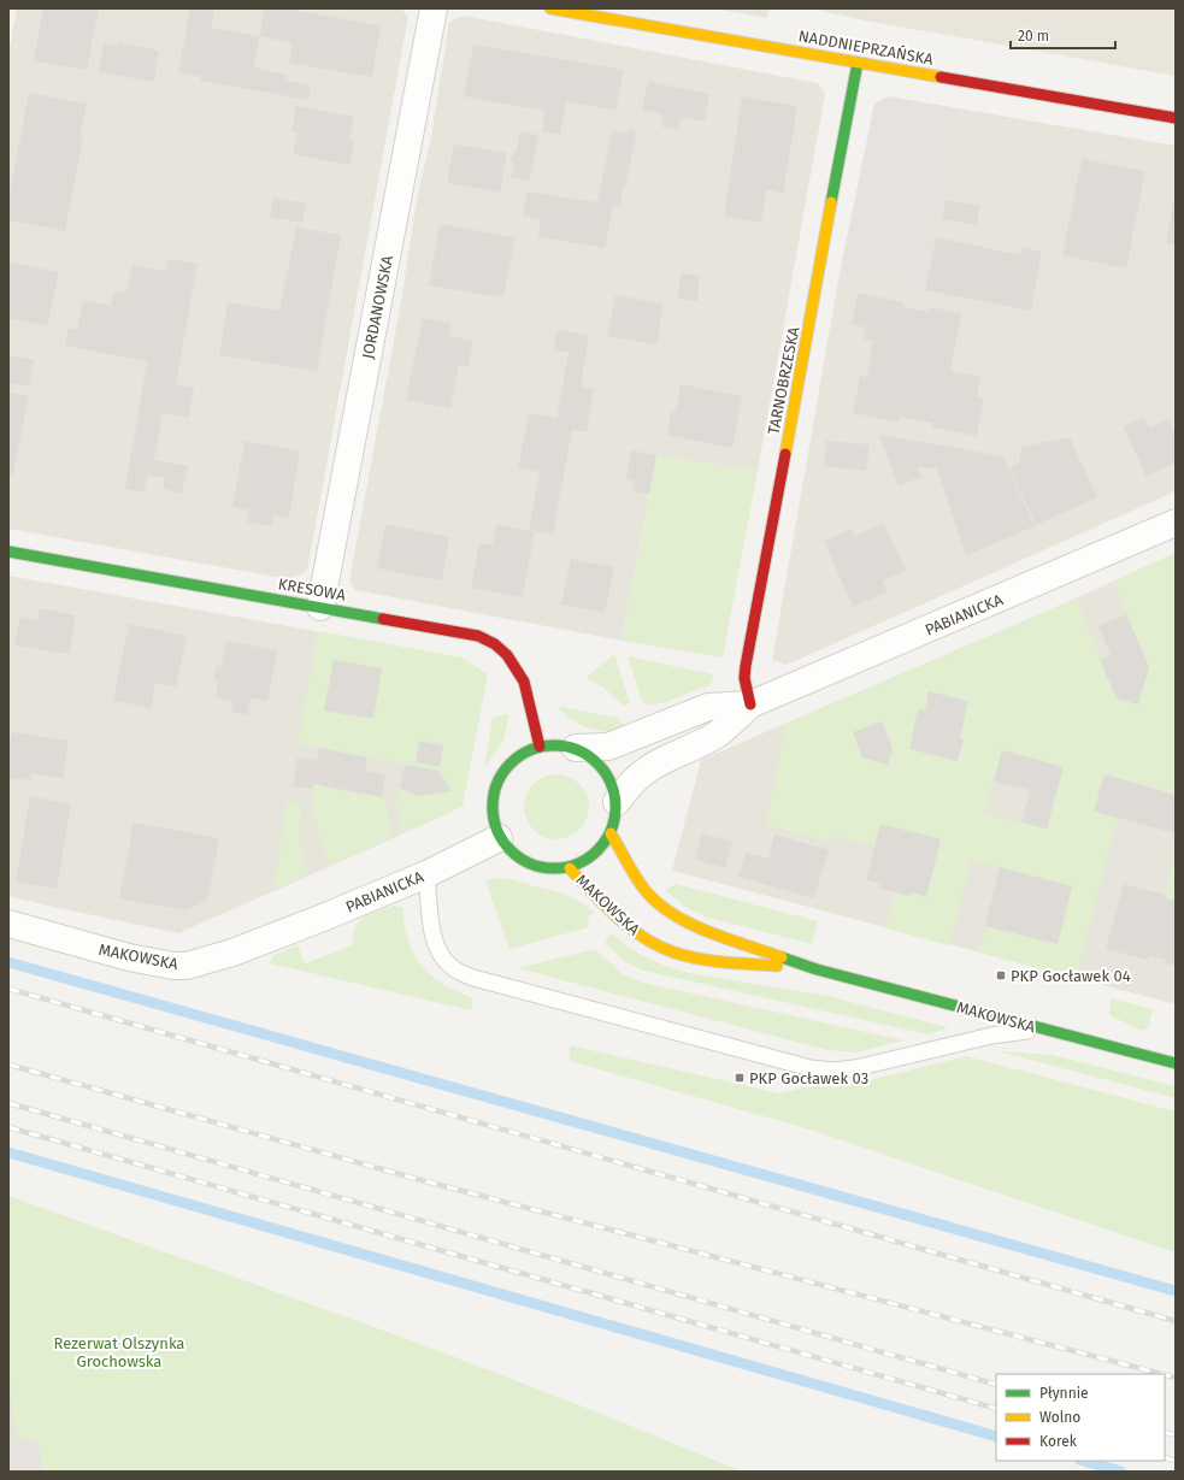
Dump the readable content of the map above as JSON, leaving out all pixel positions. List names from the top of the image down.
{
  "streets": {
    "street": [
      "NADDNIEPRZAŃSKA",
      "JORDANOWSKA",
      "TARNOBRZESKA",
      "KRESOWA",
      "PABIANICKA",
      "MAKOWSKA"
    ]
  },
  "crossings": [
    ["NADDNIEPRZAŃSKA", "TARNOBRZESKA"],
    ["JORDANOWSKA", "KRESOWA"],
    ["TARNOBRZESKA", "PABIANICKA"],
    ["KRESOWA", "PABIANICKA"],
    ["KRESOWA", "MAKOWSKA"],
    ["PABIANICKA", "MAKOWSKA"]
  ],
  "parks": ["Rezerwat Olszynka Grochowska"],
  "places": {
    "transit": ["PKP Gocławek 04", "PKP Gocławek 03"]
  },
  "legend": ["Płynnie", "Wolno", "Korek"],
  "scale_bar": "20 m"
}
